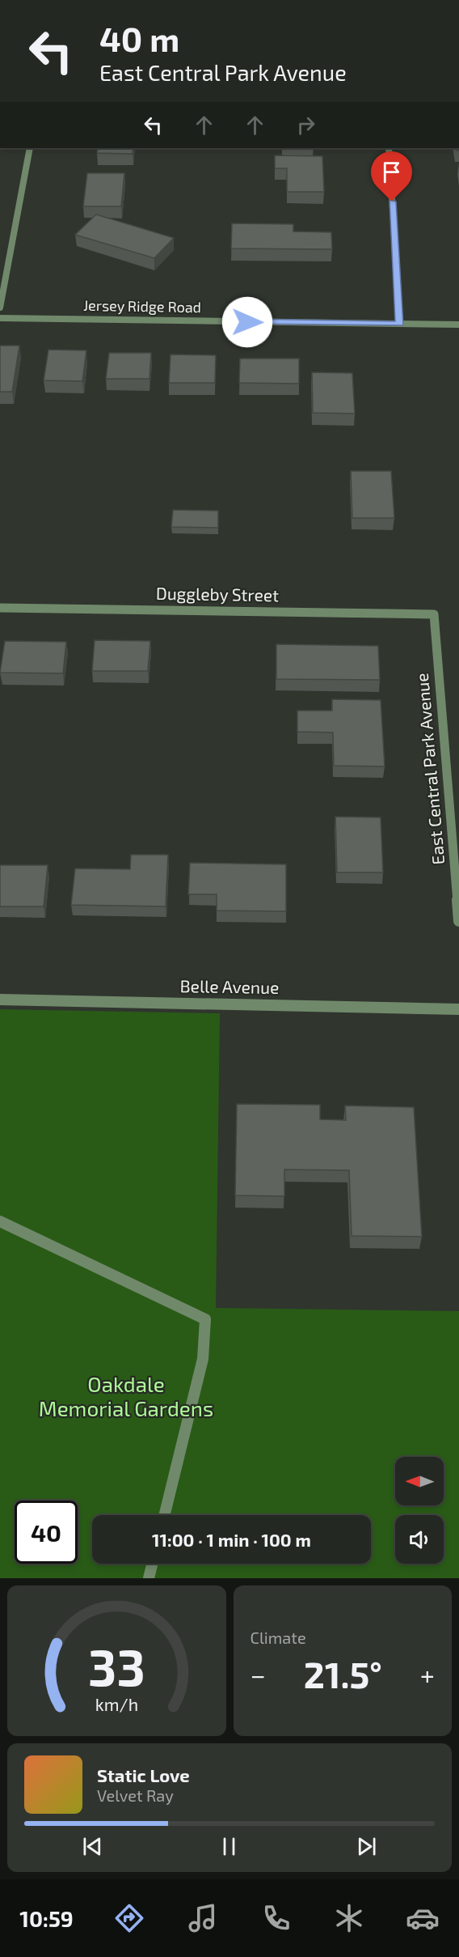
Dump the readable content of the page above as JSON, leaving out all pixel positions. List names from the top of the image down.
{
  "streets": {
    "street": [
      "Jersey Ridge Road",
      "Duggleby Street",
      "East Central Park Avenue",
      "Belle Avenue"
    ]
  },
  "crossings": [
    ["Duggleby Street", "East Central Park Avenue"]
  ],
  "parks": ["Oakdale Memorial Gardens"],
  "north": "left",
  "page": {
    "turn": ["40 m", "East Central Park Avenue"],
    "limit": "40",
    "trip": "11:00 · 1 min · 100 m",
    "tile": "Climate",
    "heat": ["−", "21.5°", "+"],
    "song": ["Static Love", "Velvet Ray"],
    "tabs": "10:59",
    "gauge": ["33", "km/h"]
  }
}
